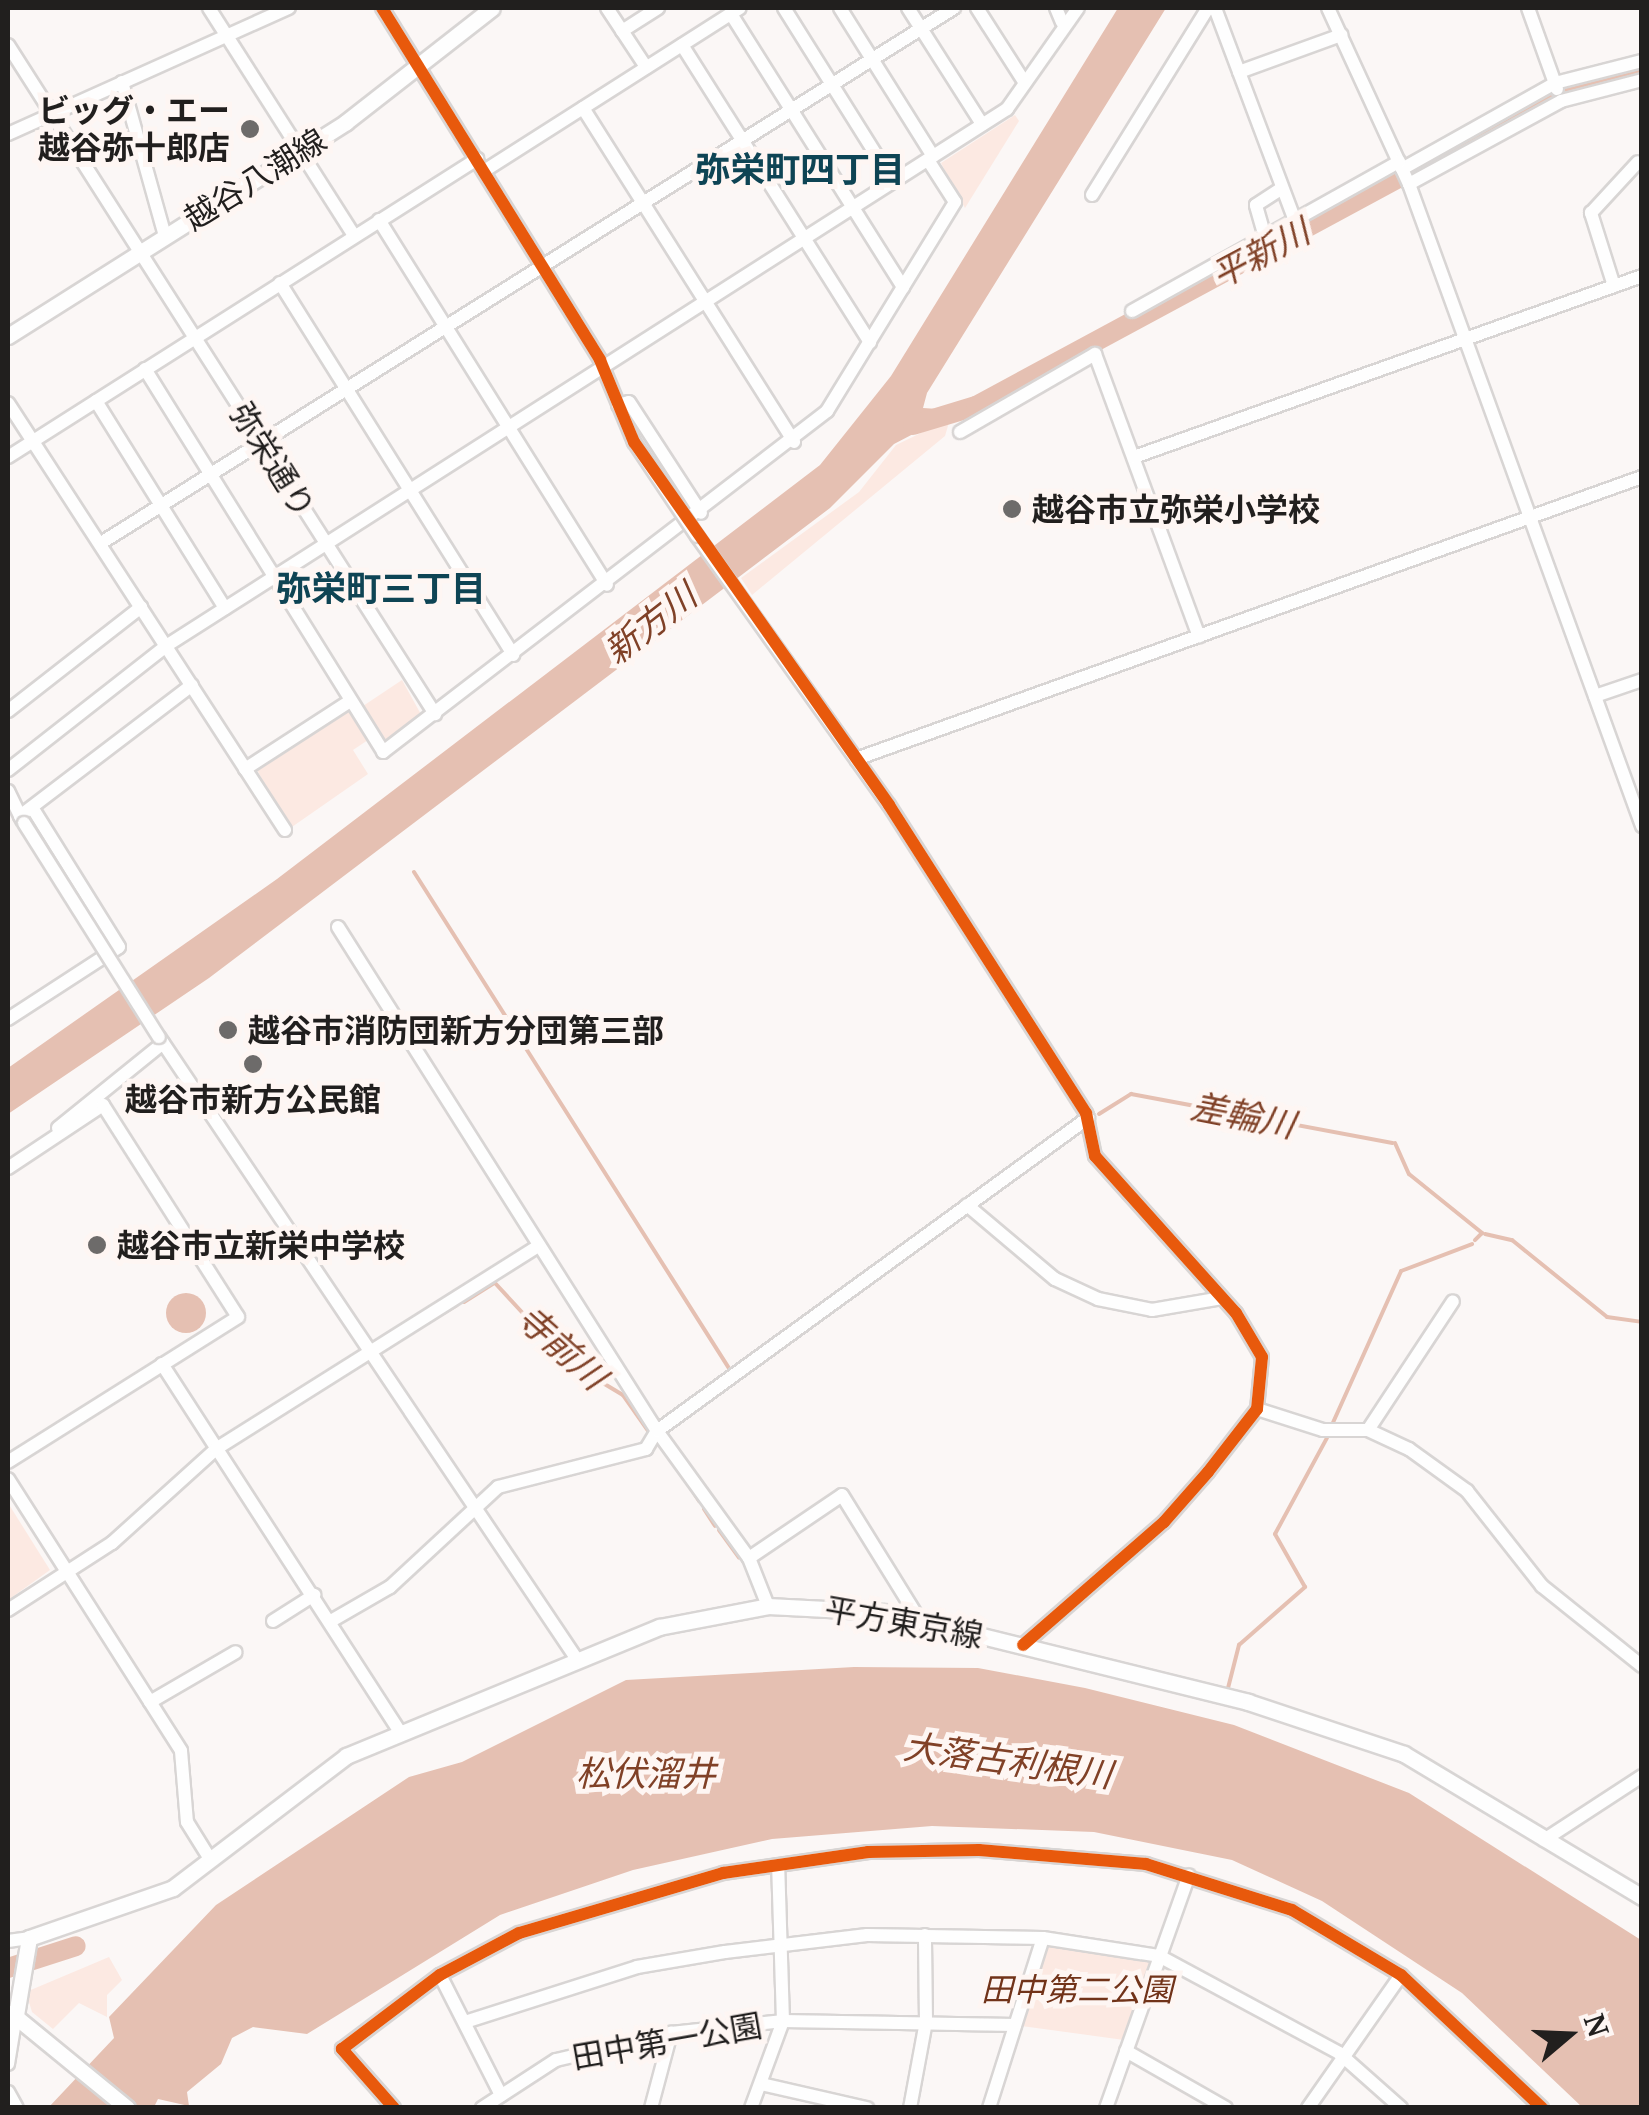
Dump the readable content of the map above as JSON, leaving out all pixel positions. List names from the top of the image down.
{
  "streets": {
    "main road": ["越谷八潮線", "平方東京線"],
    "street": ["弥栄通り", "田中第一公園"]
  },
  "crossings": [
    ["越谷八潮線", "弥栄通り"]
  ],
  "districts": ["弥栄町四丁目", "弥栄町三丁目"],
  "water": [
    "平新川",
    "新方川",
    "差輪川",
    "寺前川",
    "大落古利根川",
    "松伏溜井"
  ],
  "parks": ["田中第二公園"],
  "places": [
    "ビッグ・エー 越谷弥十郎店",
    "越谷市立弥栄小学校",
    "越谷市消防団新方分団第三部",
    "越谷市新方公民館",
    "越谷市立新栄中学校"
  ],
  "north": "right"
}
